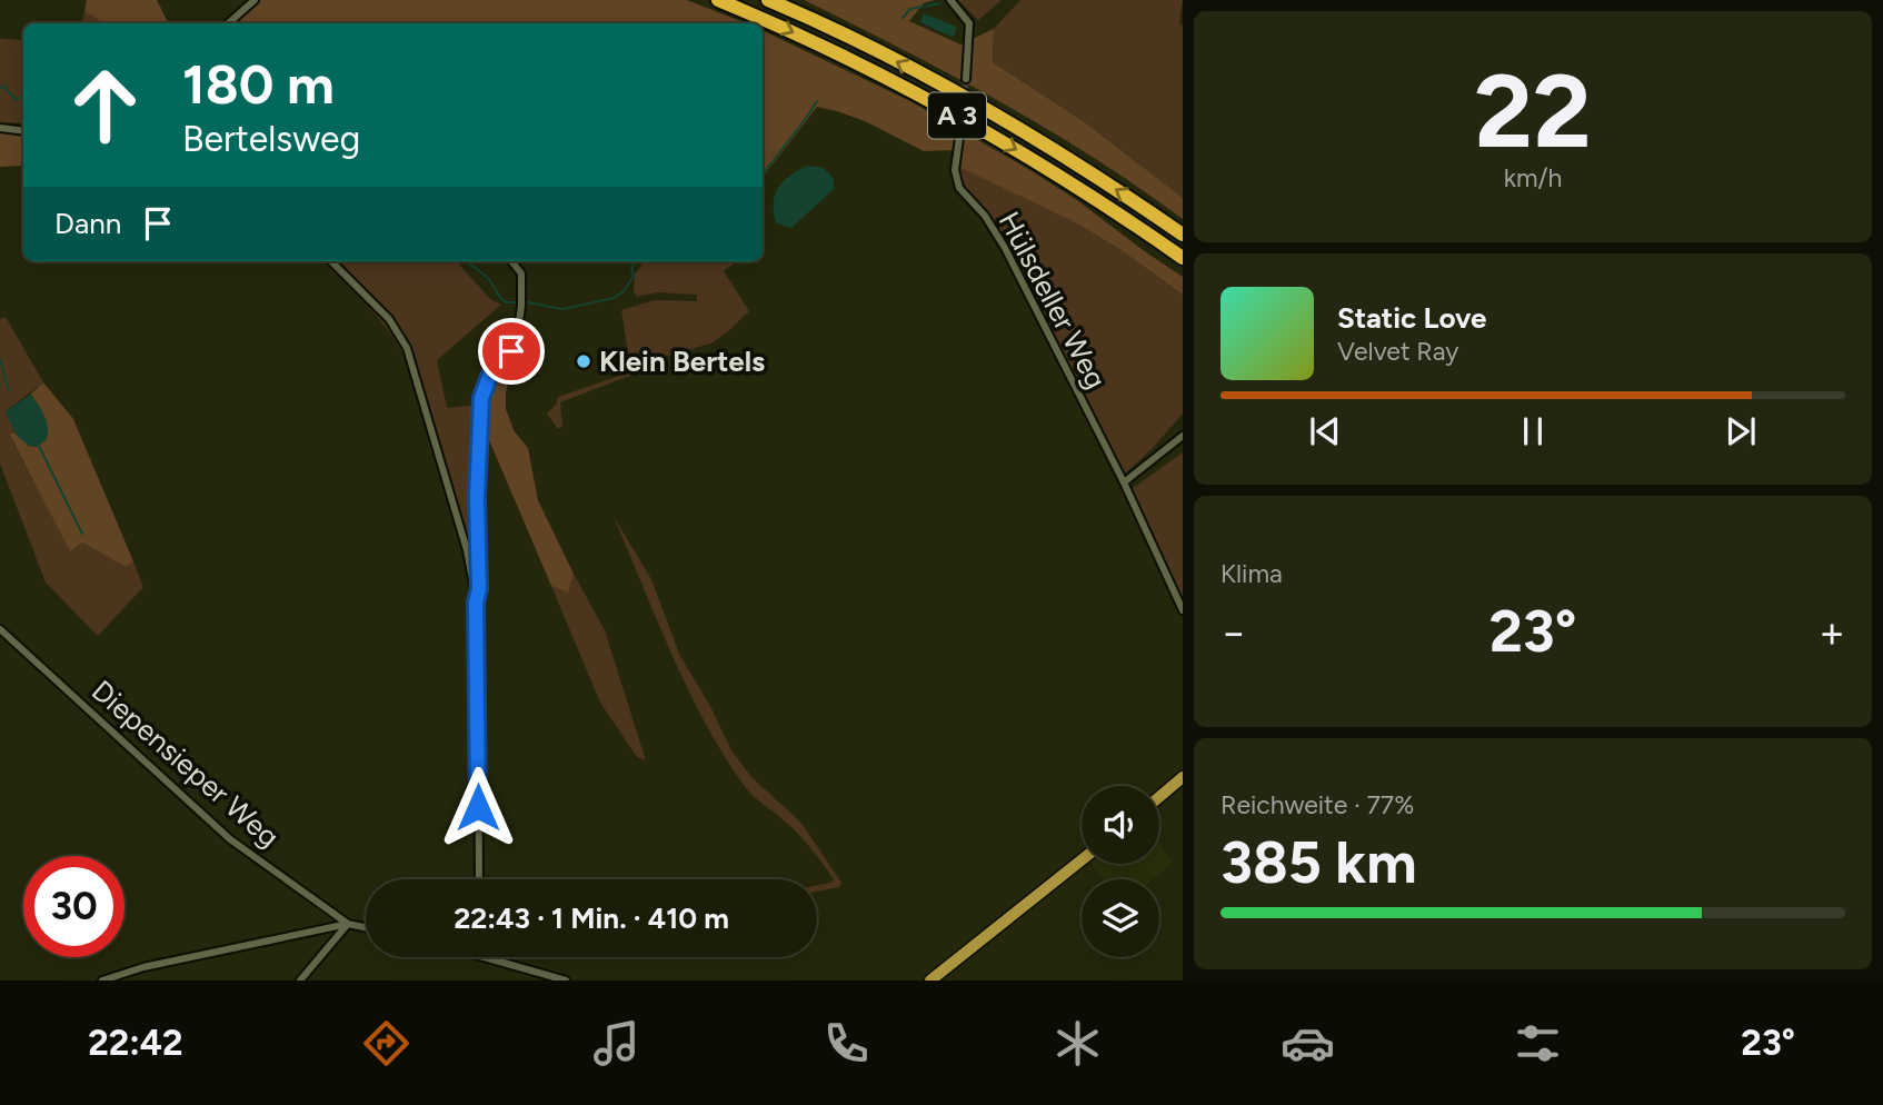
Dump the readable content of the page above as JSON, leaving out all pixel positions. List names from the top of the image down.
{
  "streets": {
    "highway": ["A 3"],
    "street": ["Hülsdeller Weg", "Diepensieper Weg"]
  },
  "places": ["Klein Bertels"],
  "page": {
    "tile": [
      ["22", "km/h"],
      "Klima",
      ["Reichweite · 77%", "385 km"]
    ],
    "turn": ["180 m", "Bertelsweg"],
    "then": "Dann",
    "song": ["Static Love", "Velvet Ray"],
    "heat": ["−", "23°", "+"],
    "limit": "30",
    "trip": "22:43 · 1 Min. · 410 m",
    "tabs": ["22:42", "23°"]
  }
}
